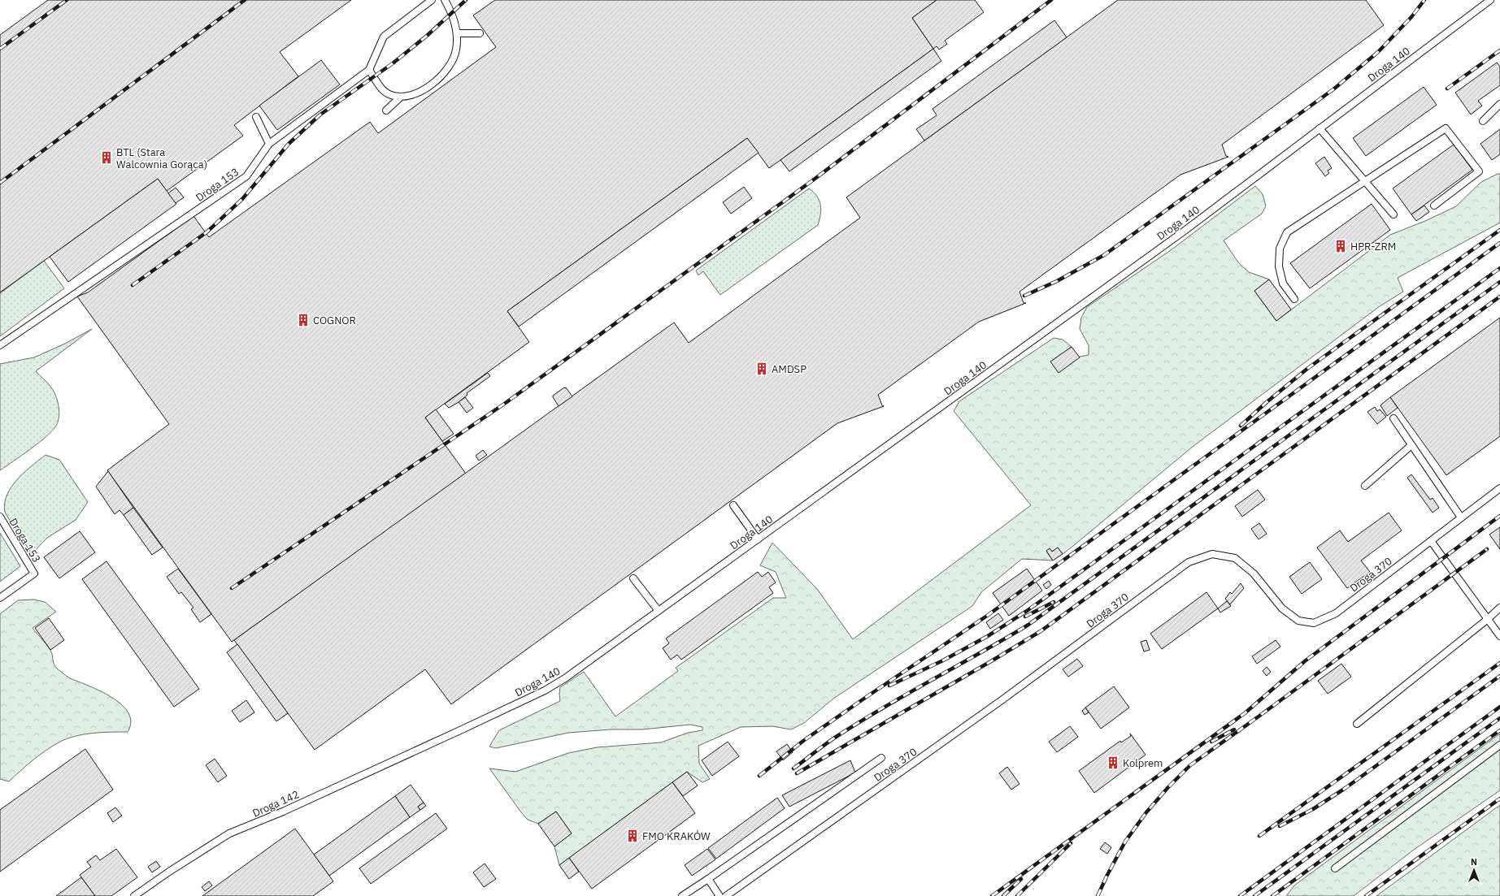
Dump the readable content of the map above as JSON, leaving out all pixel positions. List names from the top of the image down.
{
  "streets": {
    "lane": [
      "Droga 140",
      "Droga 153",
      "Droga 370",
      "Droga 142"
    ]
  },
  "crossings": [
    ["Droga 140", "Droga 142"]
  ],
  "places": {
    "building": [
      "BTL (Stara Walcownia Gorąca)",
      "HPR-ZRM",
      "COGNOR",
      "AMDSP",
      "Kolprem",
      "FMO KRAKÓW"
    ]
  },
  "north": "top"
}
